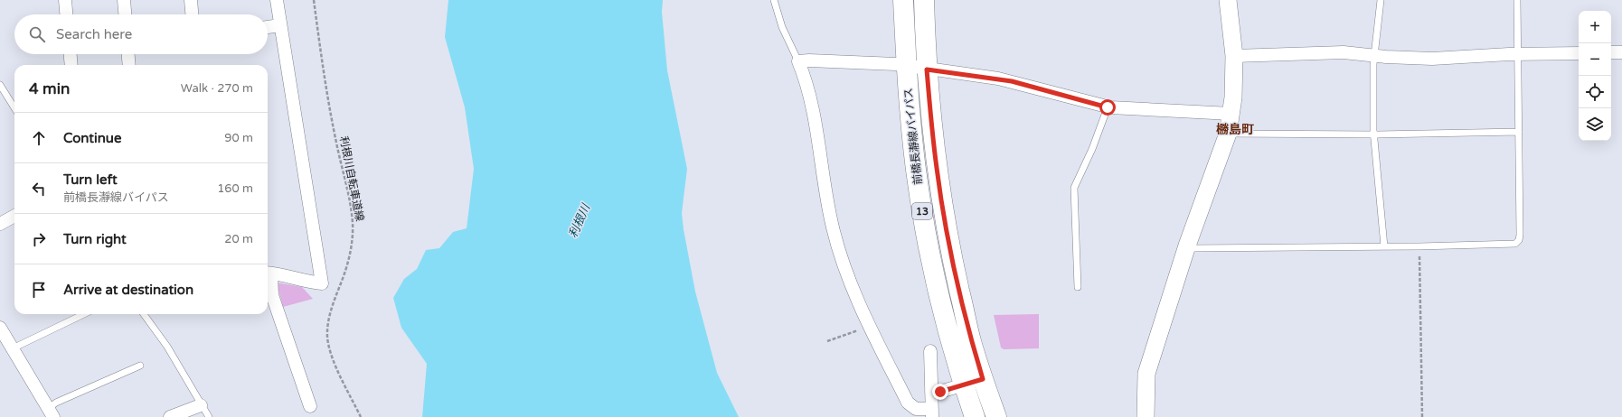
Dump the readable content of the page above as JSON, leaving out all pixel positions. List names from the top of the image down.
{
  "streets": {
    "main road": ["前橋長瀞線バイパス", "13"],
    "path": ["利根川自転車道線"]
  },
  "districts": ["橳島町"],
  "water": ["利根川"],
  "page": {
    "map_buttons": ["+", "−"],
    "search": "Search here",
    "heading": ["4 min", "Walk · 270 m"],
    "list": [
      ["Continue", "90 m"],
      ["Turn left", "前橋長瀞線バイパス", "160 m"],
      ["Turn right", "20 m"],
      "Arrive at destination"
    ]
  }
}
